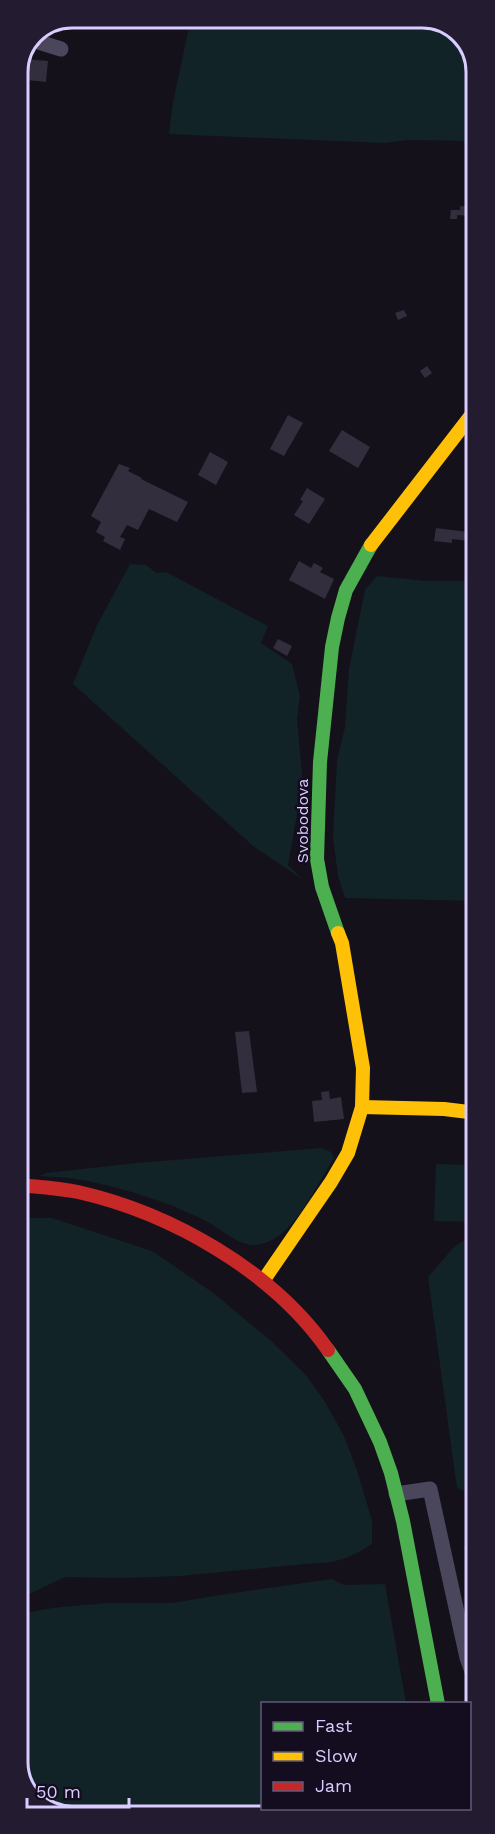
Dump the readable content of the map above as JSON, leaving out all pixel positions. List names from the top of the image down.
{
  "streets": {
    "street": ["Svobodova"]
  },
  "legend": ["Fast", "Slow", "Jam"],
  "scale_bar": "50 m"
}
